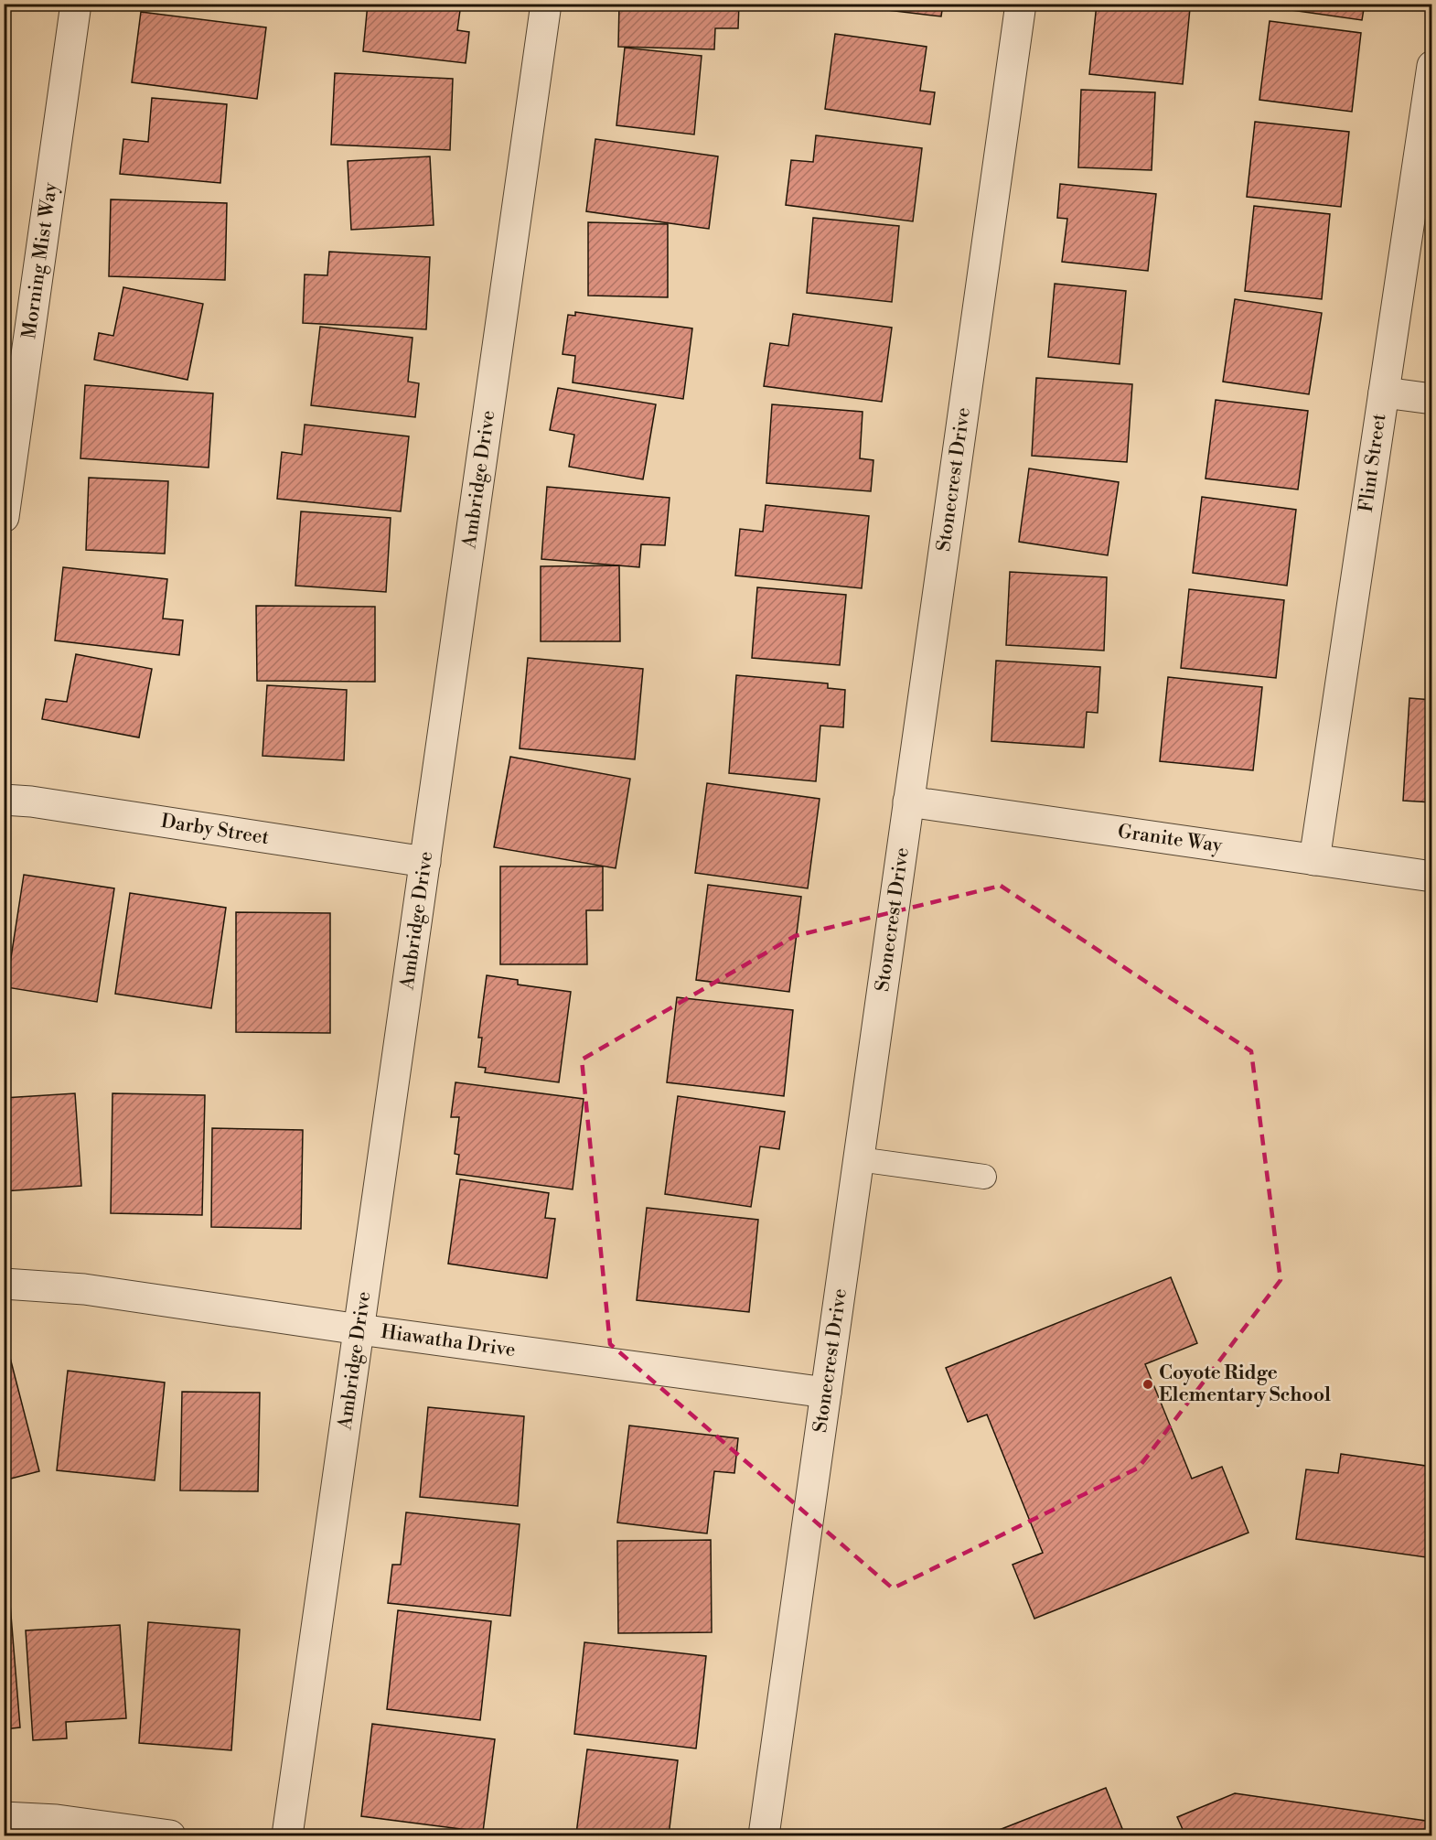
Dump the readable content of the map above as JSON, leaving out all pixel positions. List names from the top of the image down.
{
  "streets": {
    "street": [
      "Morning Mist Way",
      "Flint Street",
      "Ambridge Drive",
      "Stonecrest Drive",
      "Darby Street",
      "Granite Way",
      "Hiawatha Drive"
    ]
  },
  "crossings": [
    ["Flint Street", "Granite Way"],
    ["Ambridge Drive", "Darby Street"],
    ["Ambridge Drive", "Hiawatha Drive"],
    ["Stonecrest Drive", "Granite Way"],
    ["Stonecrest Drive", "Hiawatha Drive"]
  ],
  "places": ["Coyote Ridge Elementary School"]
}
